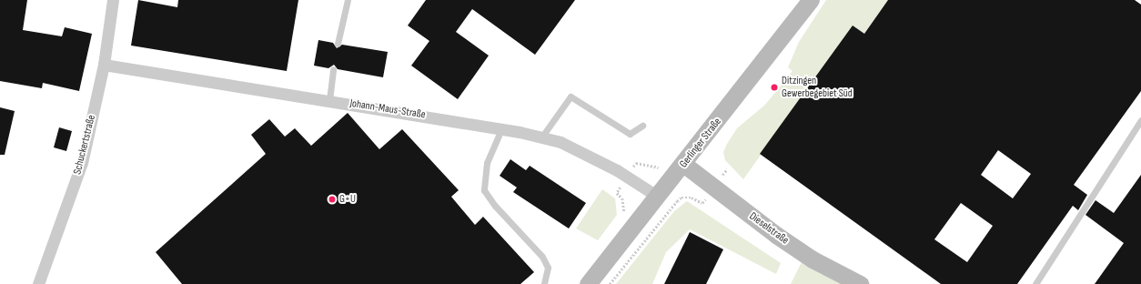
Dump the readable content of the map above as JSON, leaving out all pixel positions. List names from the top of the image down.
{
  "streets": {
    "main road": ["Gerlinger Straße", "Dieselstraße"],
    "street": ["Johann-Maus-Straße", "Schuckertstraße"]
  },
  "crossings": [
    ["Johann-Maus-Straße", "Gerlinger Straße"],
    ["Johann-Maus-Straße", "Schuckertstraße"],
    ["Gerlinger Straße", "Dieselstraße"]
  ],
  "places": ["Ditzingen Gewerbegebiet Süd", "G+U"]
}
